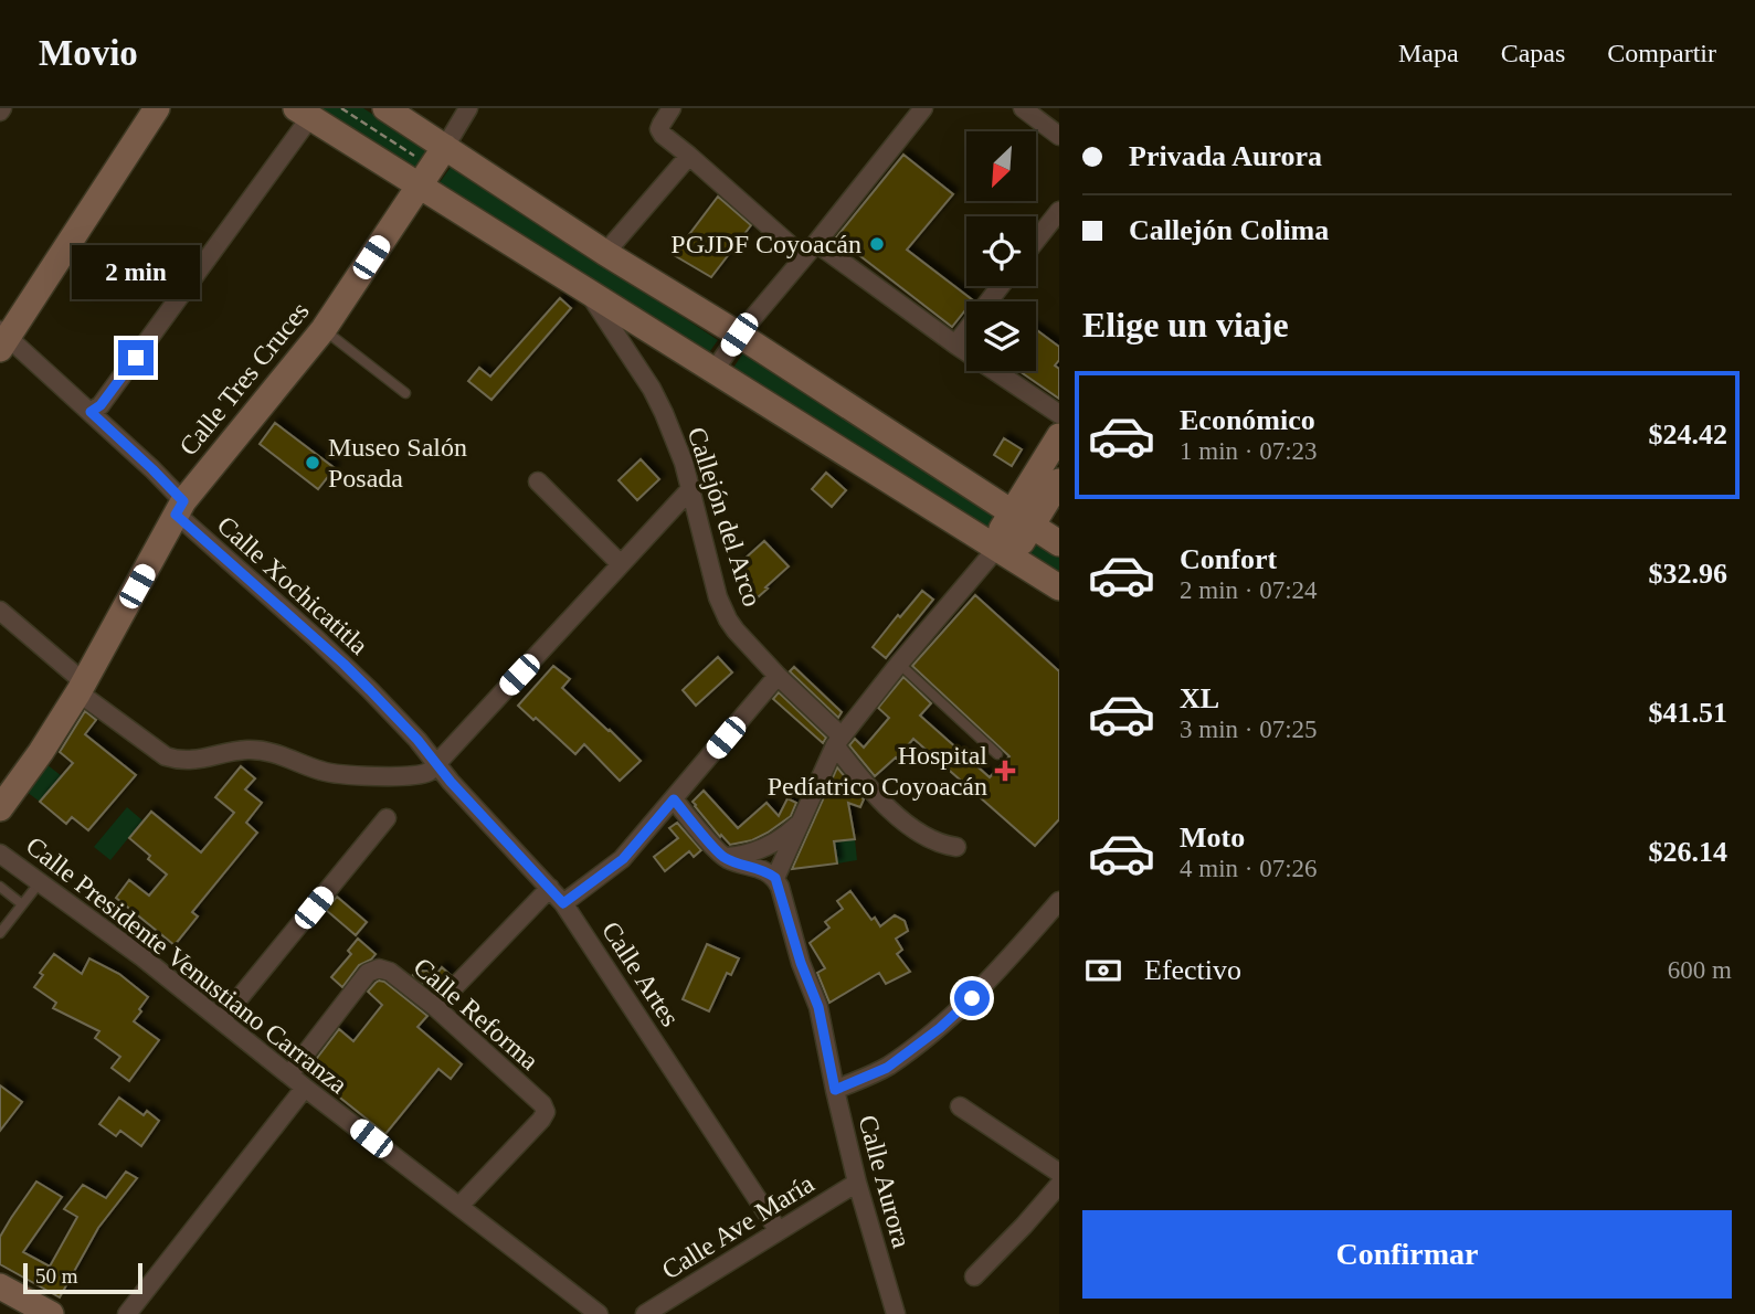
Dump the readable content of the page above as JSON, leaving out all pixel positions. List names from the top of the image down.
{
  "streets": {
    "main road": ["Calle Tres Cruces"],
    "street": [
      "Callejón del Arco",
      "Calle Xochicatitla",
      "Calle Presidente Venustiano Carranza",
      "Calle Artes",
      "Calle Reforma",
      "Calle Aurora",
      "Calle Ave María"
    ]
  },
  "crossings": [
    ["Calle Tres Cruces", "Calle Xochicatitla"],
    ["Calle Xochicatitla", "Calle Artes"],
    ["Calle Presidente Venustiano Carranza", "Calle Reforma"],
    ["Calle Artes", "Calle Ave María"],
    ["Calle Aurora", "Calle Ave María"]
  ],
  "places": {
    "other": ["PGJDF Coyoacán", "Museo Salón Posada"],
    "health": ["Hospital Pedíatrico Coyoacán"]
  },
  "scale_bar": "50 m",
  "north": "bottom left",
  "page": {
    "header": "Movio",
    "nav": ["Mapa", "Capas", "Compartir"],
    "banner": ["Privada Aurora", "Callejón Colima"],
    "bubble": "2 min",
    "heading": "Elige un viaje",
    "list": [
      {
        "name": "Económico",
        "note": "1 min · 07:23",
        "value": "$24.42"
      },
      {
        "name": "Confort",
        "note": "2 min · 07:24",
        "value": "$32.96"
      },
      {
        "name": "XL",
        "note": "3 min · 07:25",
        "value": "$41.51"
      },
      {
        "name": "Moto",
        "note": "4 min · 07:26",
        "value": "$26.14"
      }
    ],
    "pay": ["Efectivo", "600 m"],
    "buttons": "Confirmar",
    "scale": "50 m"
  }
}
